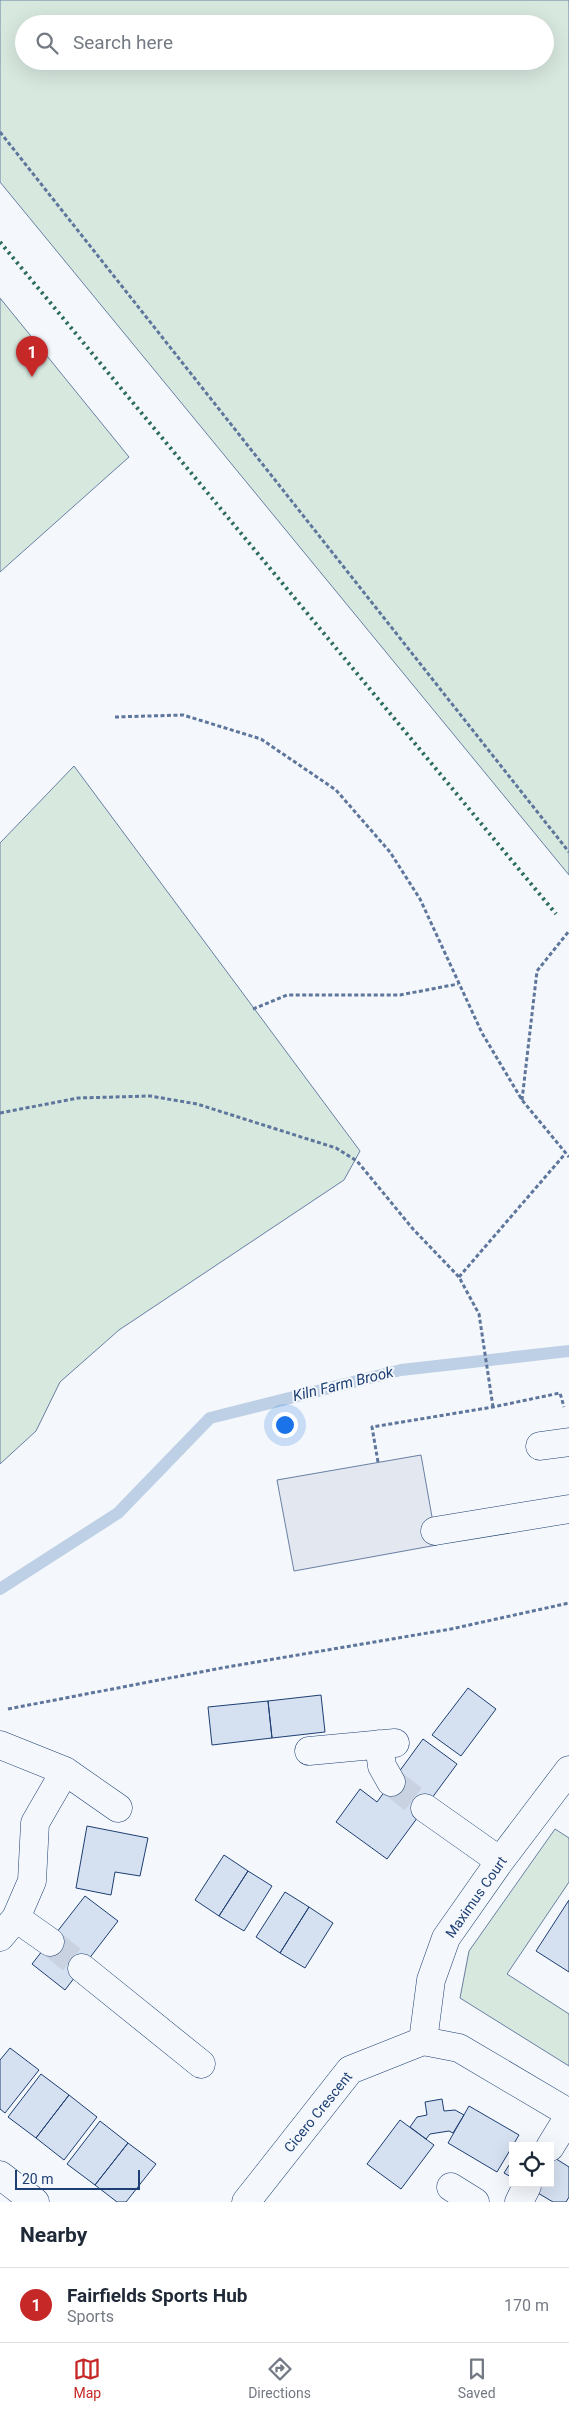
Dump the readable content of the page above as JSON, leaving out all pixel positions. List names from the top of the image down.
{
  "streets": {
    "street": ["Maximus Court", "Cicero Crescent"]
  },
  "crossings": [
    ["Maximus Court", "Cicero Crescent"]
  ],
  "water": ["Kiln Farm Brook"],
  "scale_bar": "20 m",
  "page": {
    "search": "Search here",
    "pins": "1",
    "scale": "20 m",
    "heading": "Nearby",
    "list": [
      {
        "mark": "1",
        "name": "Fairfields Sports Hub",
        "note": "Sports",
        "value": "170 m"
      }
    ],
    "nav": ["Map", "Directions", "Saved"]
  }
}
